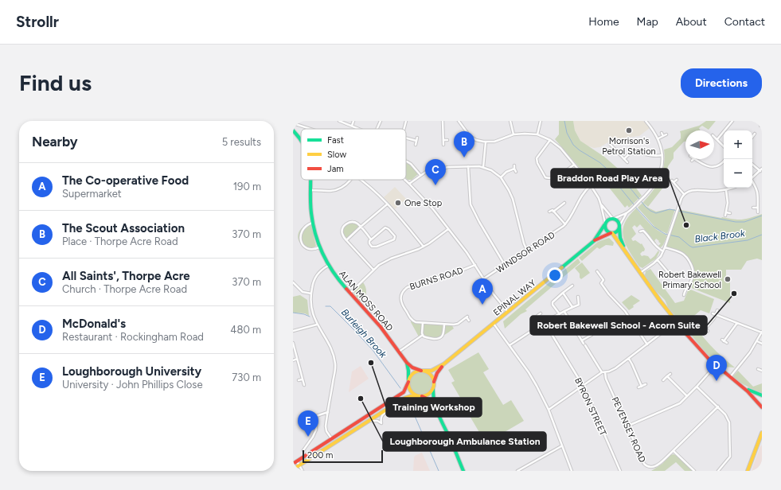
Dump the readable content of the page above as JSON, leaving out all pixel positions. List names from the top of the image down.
{
  "streets": {
    "main road": ["EPINAL WAY", "ALAN MOSS ROAD"],
    "street": [
      "WINDSOR ROAD",
      "BURNS ROAD",
      "BYRON STREET",
      "PEVENSEY ROAD"
    ]
  },
  "crossings": [
    ["EPINAL WAY", "ALAN MOSS ROAD"]
  ],
  "water": ["Black Brook", "Burleigh Brook"],
  "places": [
    "Morrison's Petrol Station",
    "One Stop",
    "Braddon Road Play Area",
    "Robert Bakewell Primary School",
    "Robert Bakewell School - Acorn Suite",
    "Training Workshop",
    "Loughborough Ambulance Station"
  ],
  "legend": ["Fast", "Slow", "Jam"],
  "scale_bar": "200 m",
  "north": "right",
  "page": {
    "header": "Strollr",
    "nav": [
      "Home",
      "Map",
      "About",
      "Contact"
    ],
    "buttons": "Directions",
    "title": "Find us",
    "heading": ["Nearby", "5 results"],
    "map_buttons": ["+", "−"],
    "pins": [
      "B",
      "C",
      "A",
      "D",
      "E"
    ],
    "list": [
      {
        "mark": "A",
        "name": "The Co-operative Food",
        "note": "Supermarket",
        "value": "190 m"
      },
      {
        "mark": "B",
        "name": "The Scout Association",
        "note": "Place · Thorpe Acre Road",
        "value": "370 m"
      },
      {
        "mark": "C",
        "name": "All Saints', Thorpe Acre",
        "note": "Church · Thorpe Acre Road",
        "value": "370 m"
      },
      {
        "mark": "D",
        "name": "McDonald's",
        "note": "Restaurant · Rockingham Road",
        "value": "480 m"
      },
      {
        "mark": "E",
        "name": "Loughborough University",
        "note": "University · John Phillips Close",
        "value": "730 m"
      }
    ],
    "scale": "200 m"
  }
}
